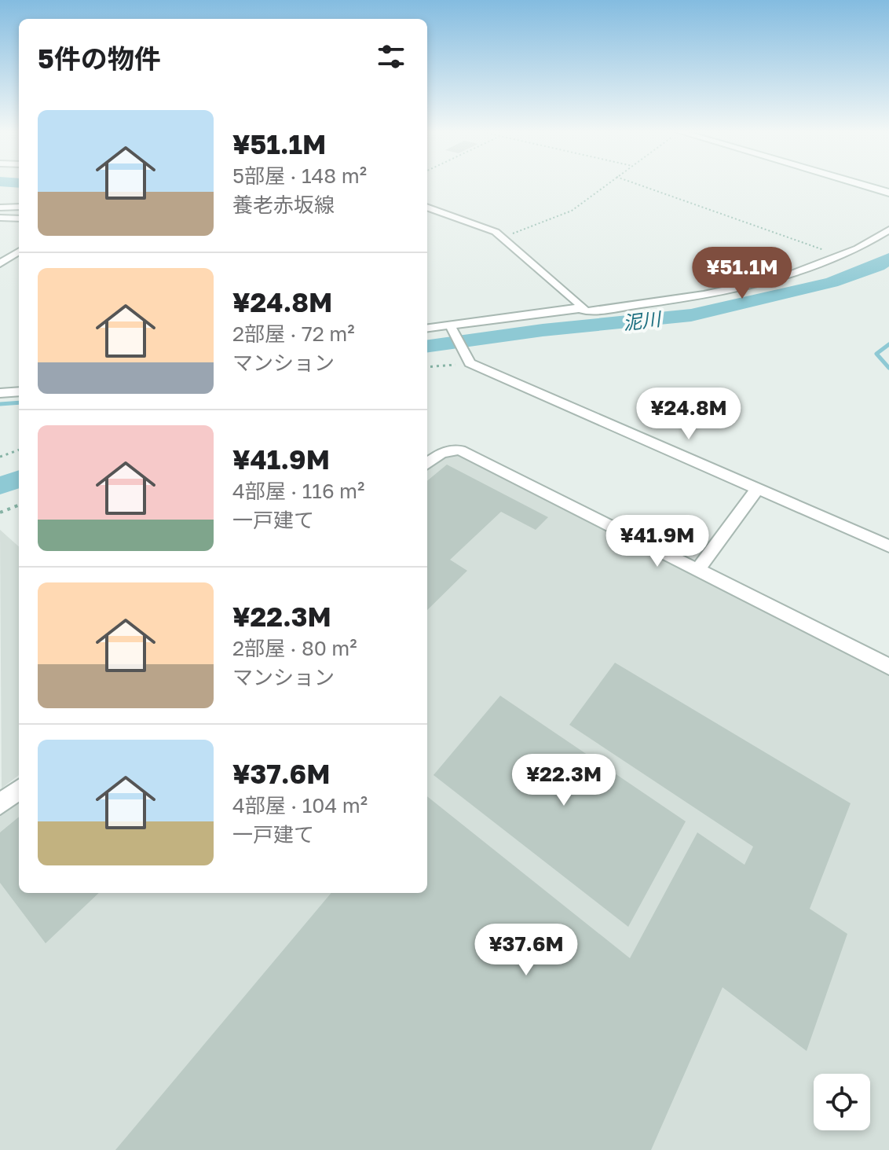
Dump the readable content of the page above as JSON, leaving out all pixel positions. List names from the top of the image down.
{
  "water": ["泥川"],
  "page": {
    "heading": "5件の物件",
    "list": [
      {
        "name": "¥51.1M",
        "note": "5部屋 · 148 m² · 養老赤坂線"
      },
      {
        "name": "¥24.8M",
        "note": "2部屋 · 72 m² · マンション"
      },
      {
        "name": "¥41.9M",
        "note": "4部屋 · 116 m² · 一戸建て"
      },
      {
        "name": "¥22.3M",
        "note": "2部屋 · 80 m² · マンション"
      },
      {
        "name": "¥37.6M",
        "note": "4部屋 · 104 m² · 一戸建て"
      }
    ],
    "price": [
      "¥51.1M",
      "¥24.8M",
      "¥41.9M",
      "¥22.3M",
      "¥37.6M"
    ]
  }
}
